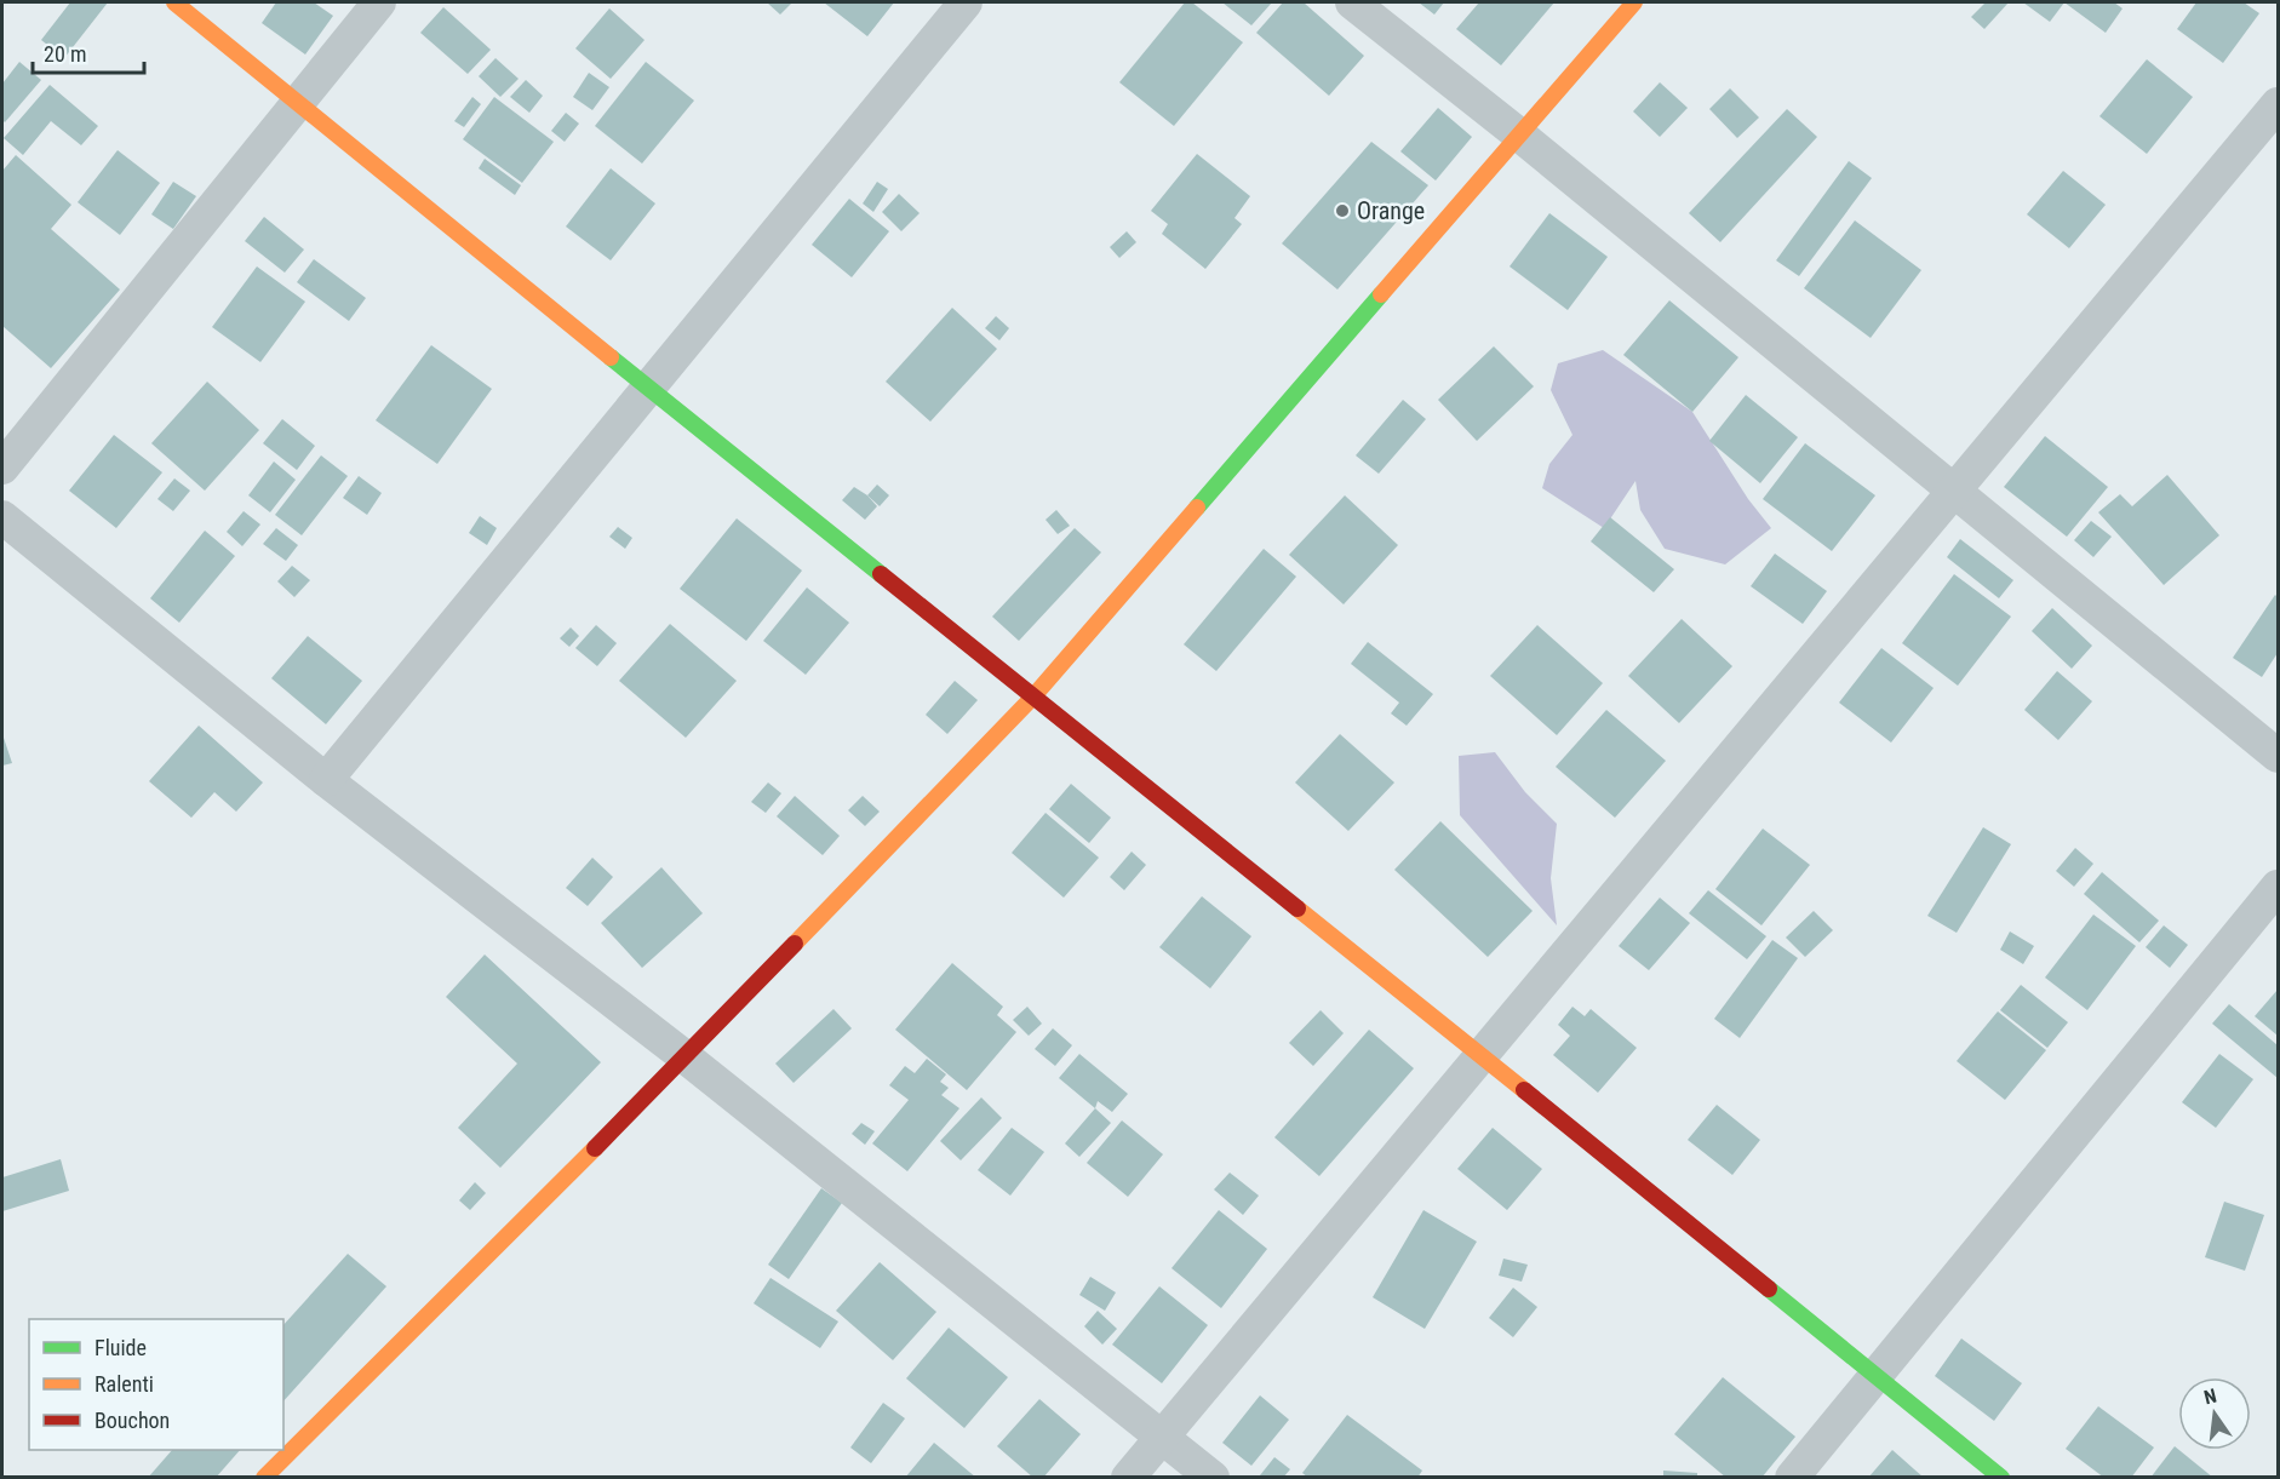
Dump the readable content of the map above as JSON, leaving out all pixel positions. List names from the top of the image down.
{
  "places": ["Orange"],
  "legend": ["Fluide", "Ralenti", "Bouchon"],
  "scale_bar": "20 m",
  "north": "top"
}
